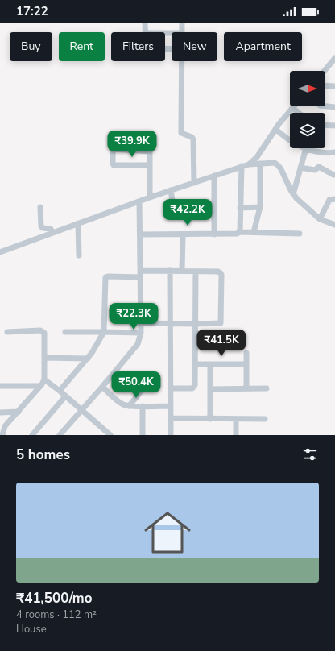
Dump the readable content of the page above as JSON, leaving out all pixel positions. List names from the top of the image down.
{
  "north": "right",
  "page": {
    "status": "17:22",
    "chip": [
      "Buy",
      "Rent",
      "Filters",
      "New",
      "Apartment"
    ],
    "price": [
      "₹39.9K",
      "₹42.2K",
      "₹22.3K",
      "₹41.5K",
      "₹50.4K"
    ],
    "heading": "5 homes",
    "list": [
      {
        "name": "₹41,500/mo",
        "note": "4 rooms · 112 m² · House"
      }
    ]
  }
}
